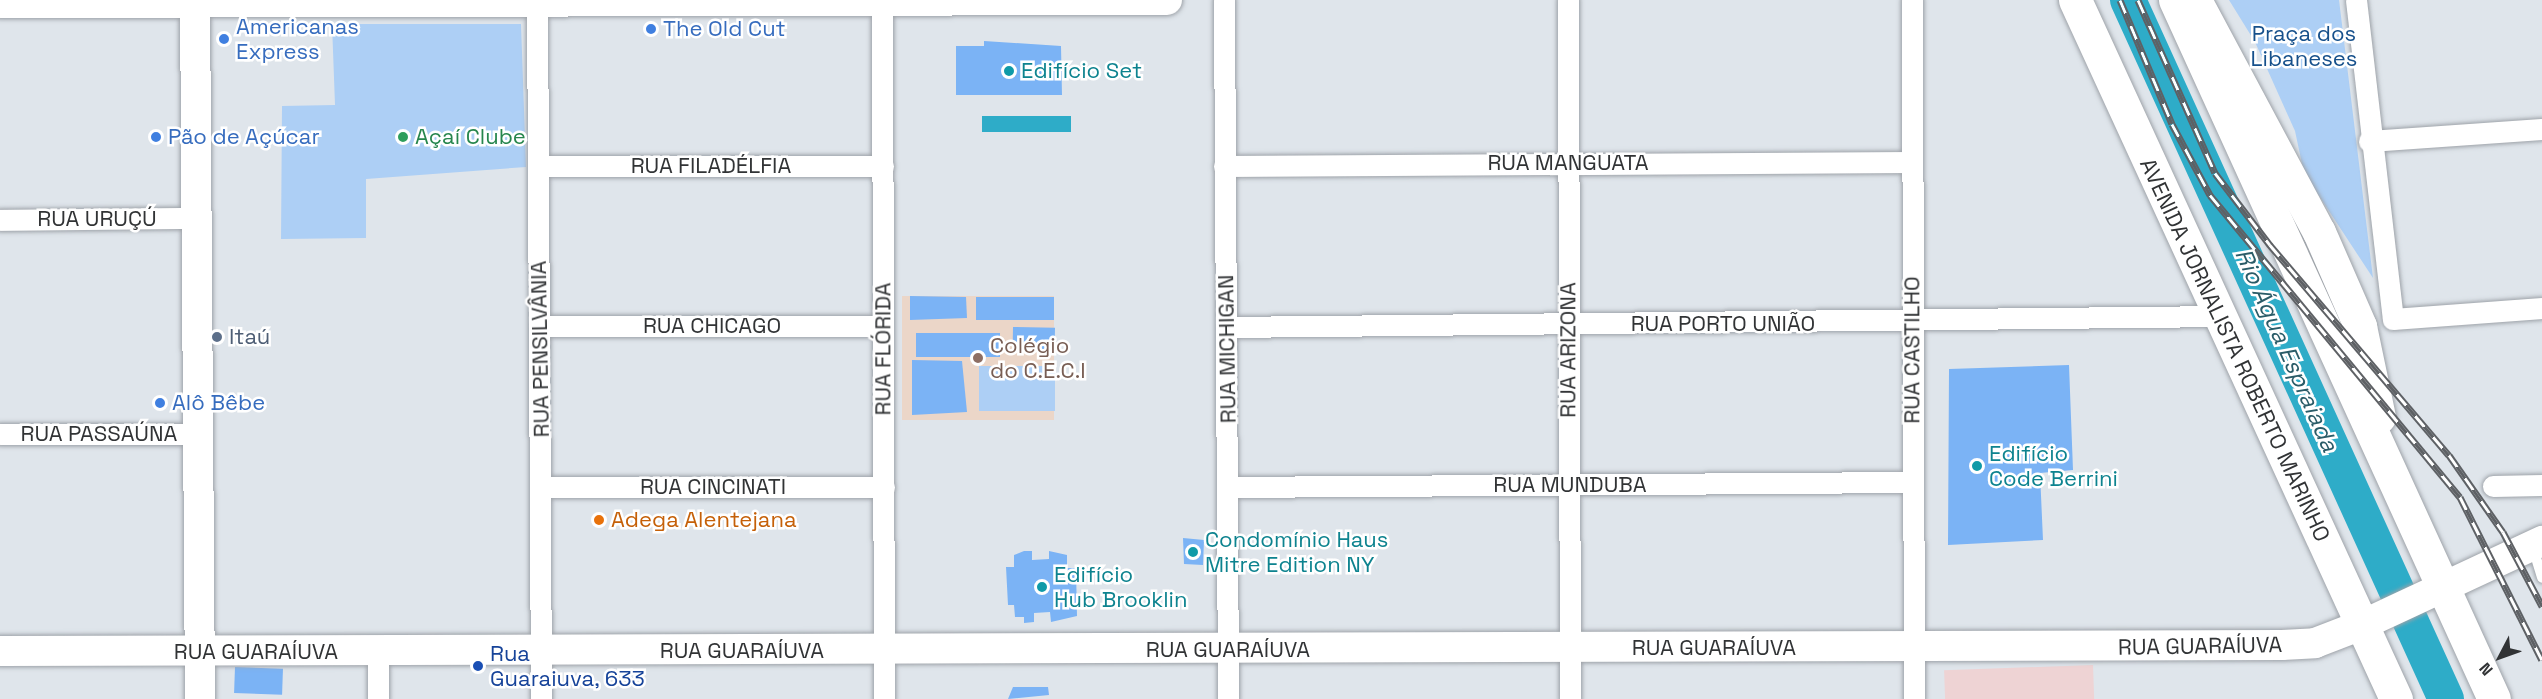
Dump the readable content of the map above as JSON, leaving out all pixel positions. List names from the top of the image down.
{
  "streets": {
    "main road": ["AVENIDA JORNALISTA ROBERTO MARINHO"],
    "street": [
      "RUA MANGUATA",
      "RUA FILADÉLFIA",
      "RUA URUÇÚ",
      "RUA PORTO UNIÃO",
      "RUA CHICAGO",
      "RUA PENSILVÂNIA",
      "RUA FLÓRIDA",
      "RUA MICHIGAN",
      "RUA ARIZONA",
      "RUA CASTILHO",
      "RUA PASSAÚNA",
      "RUA MUNDUBA",
      "RUA CINCINATI",
      "RUA GUARAÍUVA"
    ]
  },
  "crossings": [
    ["RUA MANGUATA", "RUA MICHIGAN"],
    ["RUA MANGUATA", "RUA ARIZONA"],
    ["RUA MANGUATA", "RUA CASTILHO"],
    ["RUA FILADÉLFIA", "RUA PENSILVÂNIA"],
    ["RUA FILADÉLFIA", "RUA FLÓRIDA"],
    ["RUA PORTO UNIÃO", "RUA MICHIGAN"],
    ["RUA PORTO UNIÃO", "RUA ARIZONA"],
    ["RUA PORTO UNIÃO", "RUA CASTILHO"],
    ["RUA PORTO UNIÃO", "AVENIDA JORNALISTA ROBERTO MARINHO"],
    ["RUA CHICAGO", "RUA PENSILVÂNIA"],
    ["RUA CHICAGO", "RUA FLÓRIDA"],
    ["RUA PENSILVÂNIA", "RUA CINCINATI"],
    ["RUA PENSILVÂNIA", "RUA GUARAÍUVA"],
    ["RUA FLÓRIDA", "RUA CINCINATI"],
    ["RUA FLÓRIDA", "RUA GUARAÍUVA"],
    ["RUA MICHIGAN", "RUA MUNDUBA"],
    ["RUA MICHIGAN", "RUA GUARAÍUVA"],
    ["RUA ARIZONA", "RUA MUNDUBA"],
    ["RUA ARIZONA", "RUA GUARAÍUVA"],
    ["RUA CASTILHO", "RUA MUNDUBA"],
    ["RUA CASTILHO", "RUA GUARAÍUVA"],
    ["AVENIDA JORNALISTA ROBERTO MARINHO", "RUA GUARAÍUVA"]
  ],
  "water": ["Rio Água Espraiada"],
  "parks": ["Praça dos Libaneses"],
  "places": [
    "The Old Cut",
    "Americanas Express",
    "Edifício Set",
    "Pão de Açúcar",
    "Açaí Clube",
    "Itaú",
    "Colégio do C.E.C.I",
    "Alô Bêbe",
    "Edifício Code Berrini",
    "Adega Alentejana",
    "Condomínio Haus Mitre Edition NY",
    "Edifício Hub Brooklin",
    "Rua Guaraiuva, 633"
  ],
  "north": "bottom left"
}
